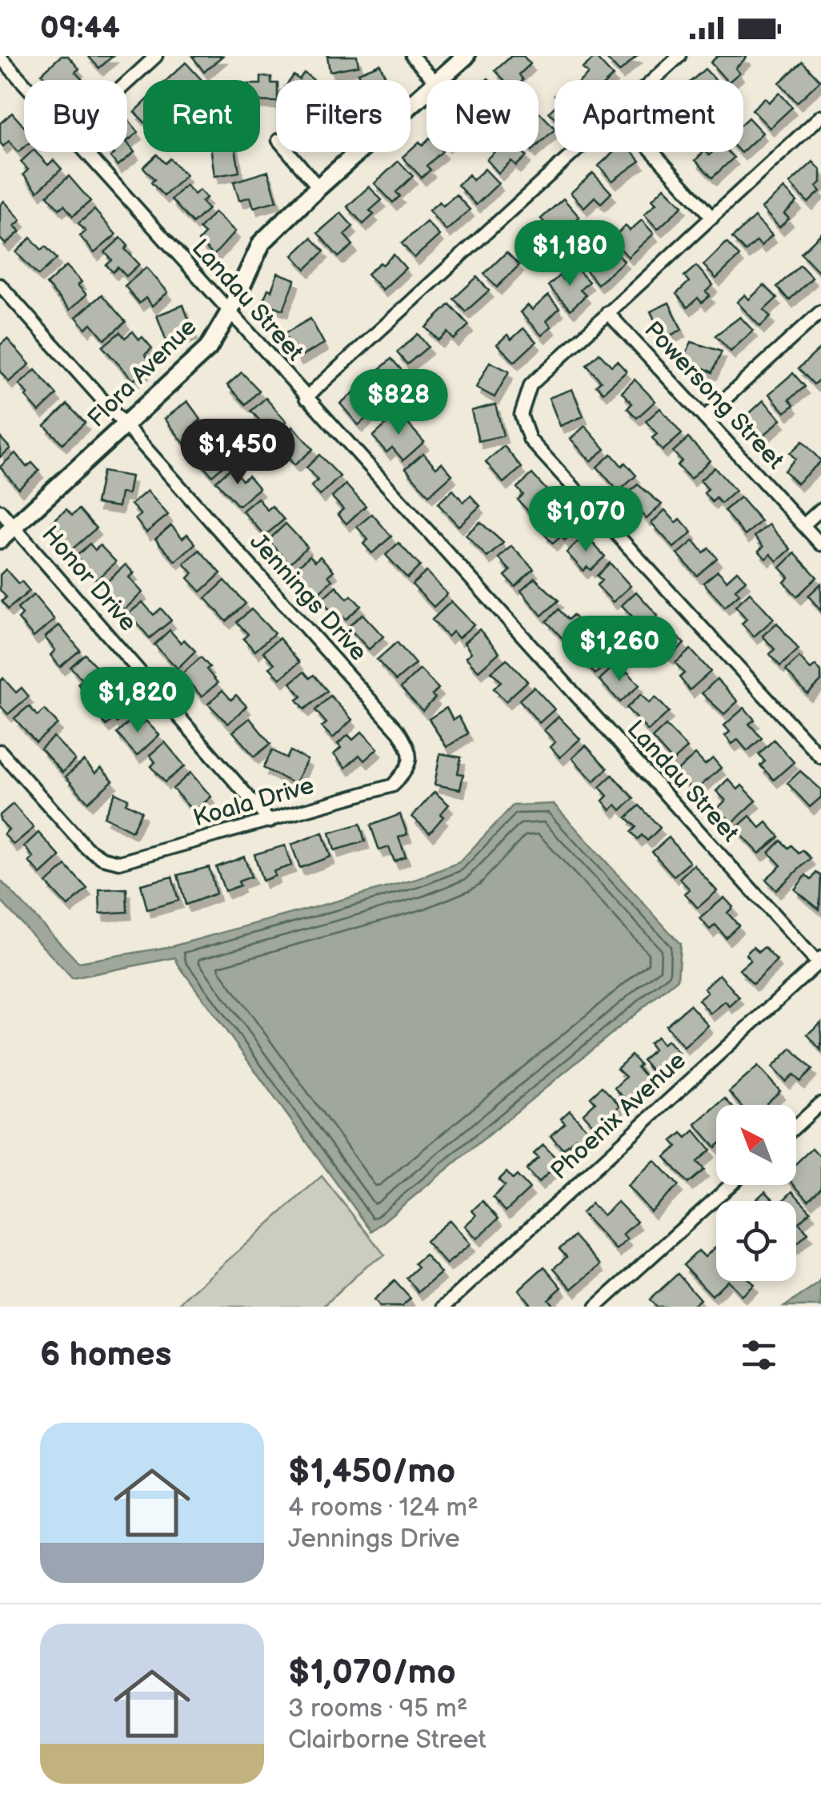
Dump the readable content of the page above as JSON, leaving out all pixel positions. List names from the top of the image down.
{
  "streets": {
    "street": [
      "Landau Street",
      "Flora Avenue",
      "Powersong Street",
      "Honor Drive",
      "Jennings Drive",
      "Koala Drive",
      "Phoenix Avenue"
    ]
  },
  "crossings": [
    ["Landau Street", "Flora Avenue"],
    ["Landau Street", "Phoenix Avenue"],
    ["Flora Avenue", "Honor Drive"],
    ["Flora Avenue", "Jennings Drive"],
    ["Honor Drive", "Koala Drive"],
    ["Jennings Drive", "Koala Drive"]
  ],
  "north": "top left",
  "page": {
    "status": "09:44",
    "chip": [
      "Buy",
      "Rent",
      "Filters",
      "New",
      "Apartment"
    ],
    "price": [
      "$1,180",
      "$828",
      "$1,450",
      "$1,070",
      "$1,260",
      "$1,820"
    ],
    "heading": "6 homes",
    "list": [
      {
        "name": "$1,450/mo",
        "note": "4 rooms · 124 m² · Jennings Drive"
      },
      {
        "name": "$1,070/mo",
        "note": "3 rooms · 95 m² · Clairborne Street"
      }
    ]
  }
}
